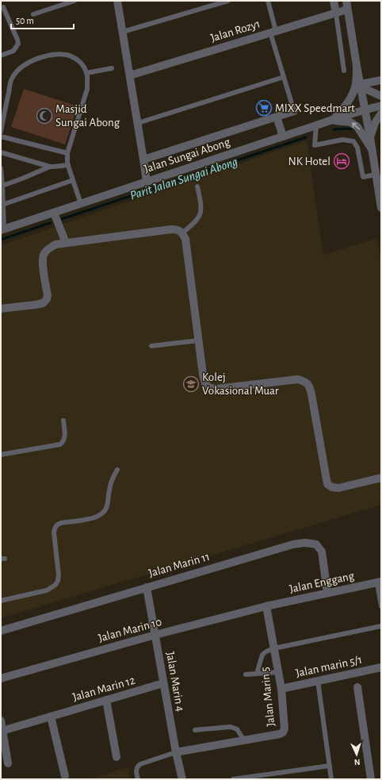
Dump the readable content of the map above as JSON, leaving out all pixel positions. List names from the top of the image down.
{
  "streets": {
    "street": [
      "Jalan Rozy1",
      "Jalan Sungai Abong",
      "Jalan Marin 11",
      "Jalan Enggang",
      "Jalan Marin 10",
      "Jalan marin 5/1",
      "Jalan Marin 4",
      "Jalan Marin 12",
      "Jalan Marin 5"
    ]
  },
  "crossings": [
    ["Jalan Marin 11", "Jalan Enggang"],
    ["Jalan Marin 11", "Jalan Marin 4"],
    ["Jalan Enggang", "Jalan Marin 10"],
    ["Jalan Enggang", "Jalan Marin 5"],
    ["Jalan Marin 10", "Jalan Marin 4"],
    ["Jalan Marin 10", "Jalan Marin 5"],
    ["Jalan marin 5/1", "Jalan Marin 5"],
    ["Jalan Marin 4", "Jalan Marin 12"],
    ["Jalan Marin 4", "Jalan Marin 5"]
  ],
  "water": ["Parit Jalan Sungai Abong"],
  "places": {
    "supermarket": ["MIXX Speedmart"],
    "mosque": ["Masjid Sungai Abong"],
    "hotel": ["NK Hotel"],
    "school or university": ["Kolej Vokasional Muar"]
  },
  "scale_bar": "50 m",
  "north": "bottom"
}
